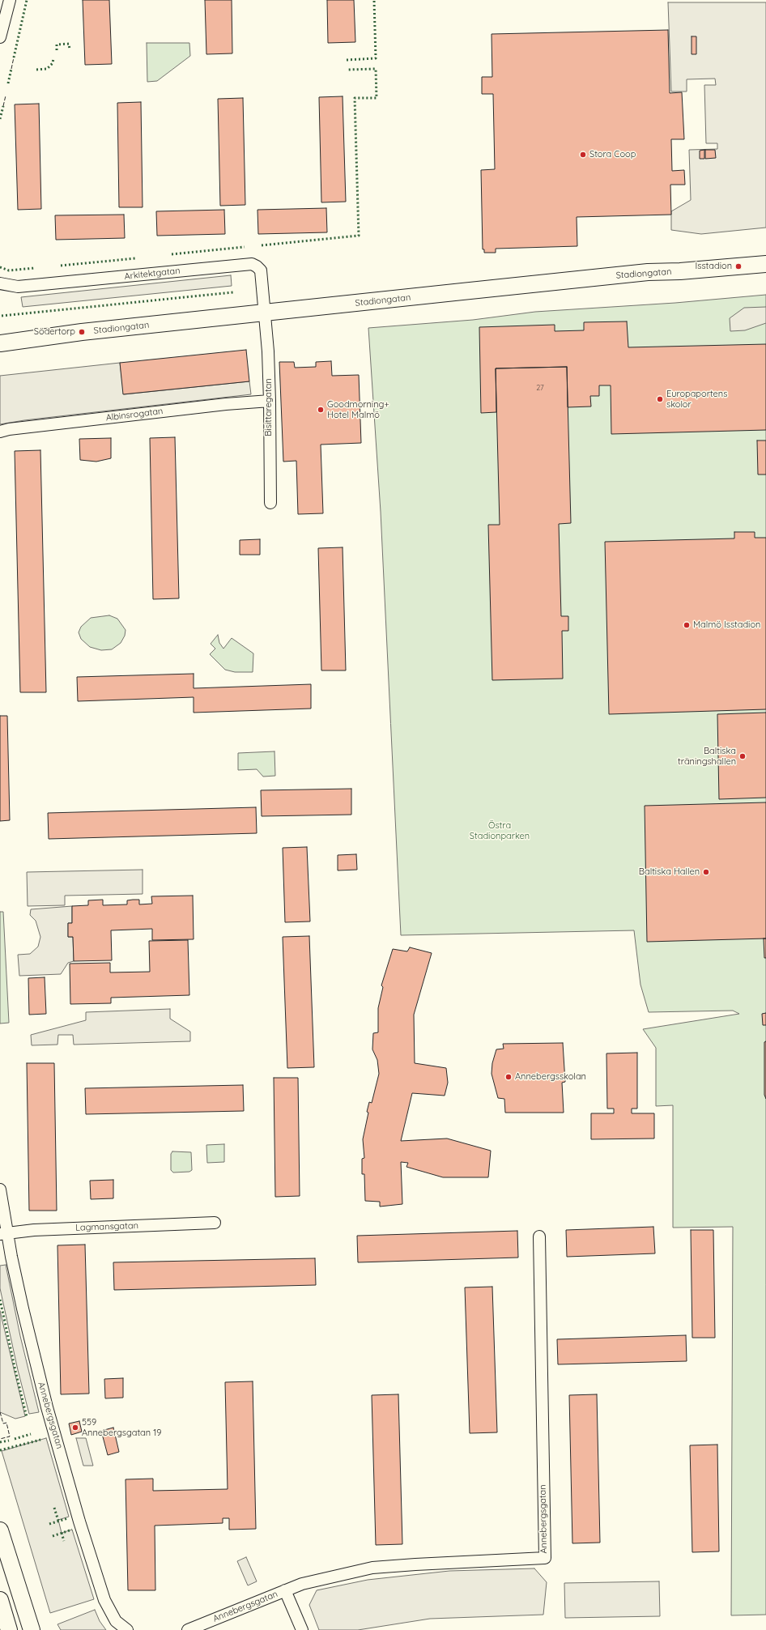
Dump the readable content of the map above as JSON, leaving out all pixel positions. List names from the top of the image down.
{
  "streets": {
    "main road": ["Stadiongatan"],
    "street": [
      "Arkitektgatan",
      "Bisittaregatan",
      "Albinsrogatan",
      "Lagmansgatan",
      "Annebergsgatan"
    ]
  },
  "crossings": [
    ["Arkitektgatan", "Stadiongatan"],
    ["Arkitektgatan", "Bisittaregatan"],
    ["Stadiongatan", "Bisittaregatan"],
    ["Bisittaregatan", "Albinsrogatan"],
    ["Lagmansgatan", "Annebergsgatan"]
  ],
  "parks": ["Östra Stadionparken"],
  "places": [
    "Stora Coop",
    "Isstadion",
    "Södertorp",
    "Europaportens skolor",
    "Goodmorning+ Hotel Malmö",
    "Malmö Isstadion",
    "Baltiska träningshallen",
    "Baltiska Hallen",
    "Annebergsskolan",
    "559 Annebergsgatan 19"
  ],
  "house_numbers": ["27"]
}
